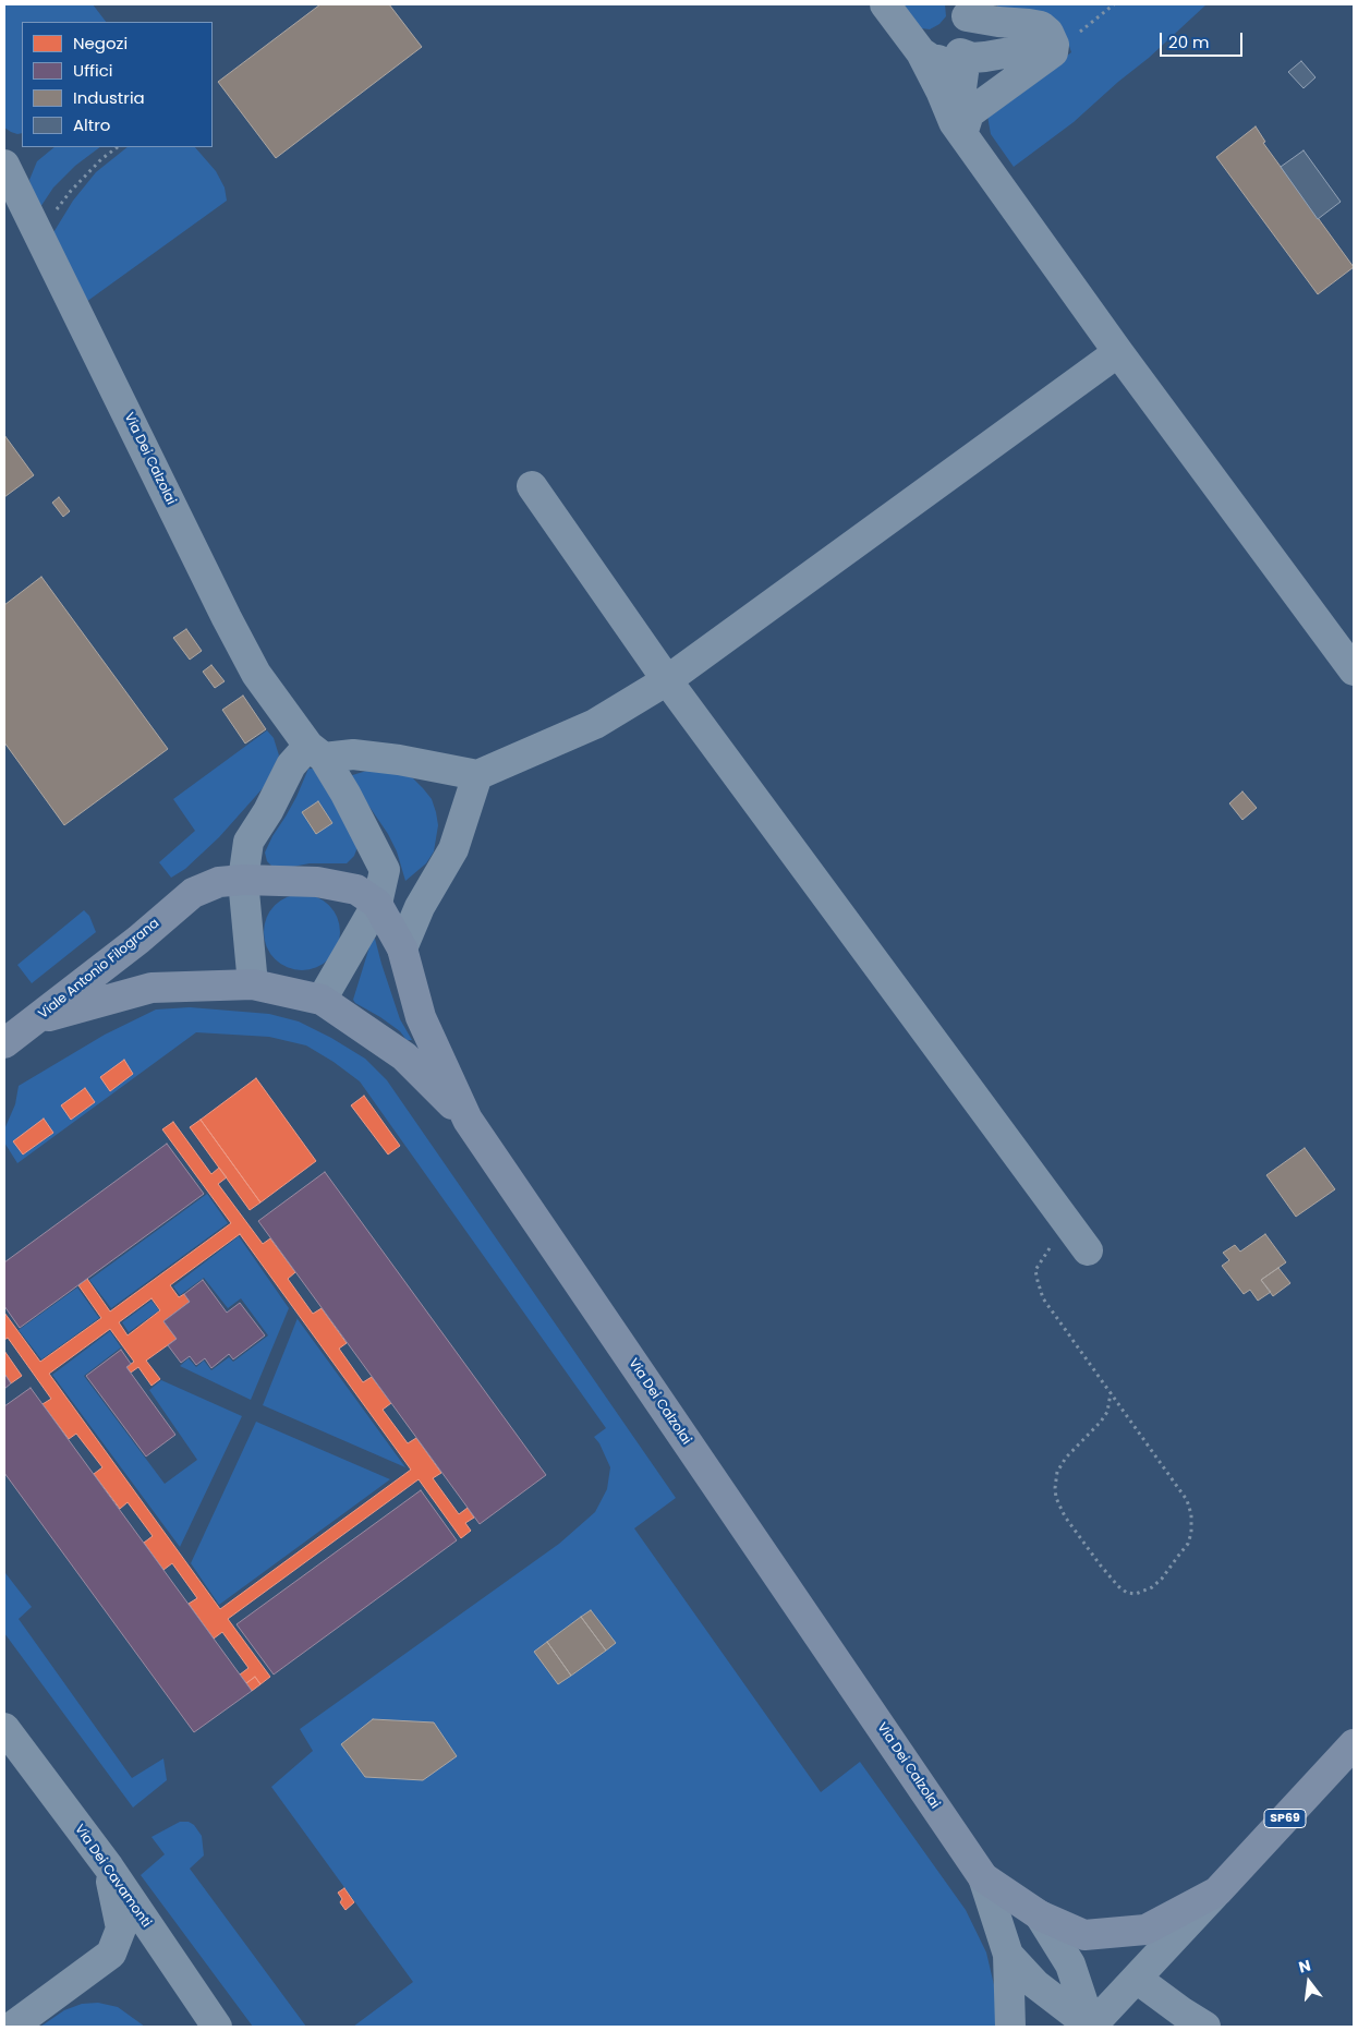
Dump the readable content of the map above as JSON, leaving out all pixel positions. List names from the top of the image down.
{
  "streets": {
    "main road": ["Via Dei Calzolai", "Viale Antonio Filograna", "SP69"],
    "street": ["Via Dei Cavamonti"]
  },
  "legend": [
    "Negozi",
    "Uffici",
    "Industria",
    "Altro"
  ],
  "scale_bar": "20 m",
  "north": "top"
}
